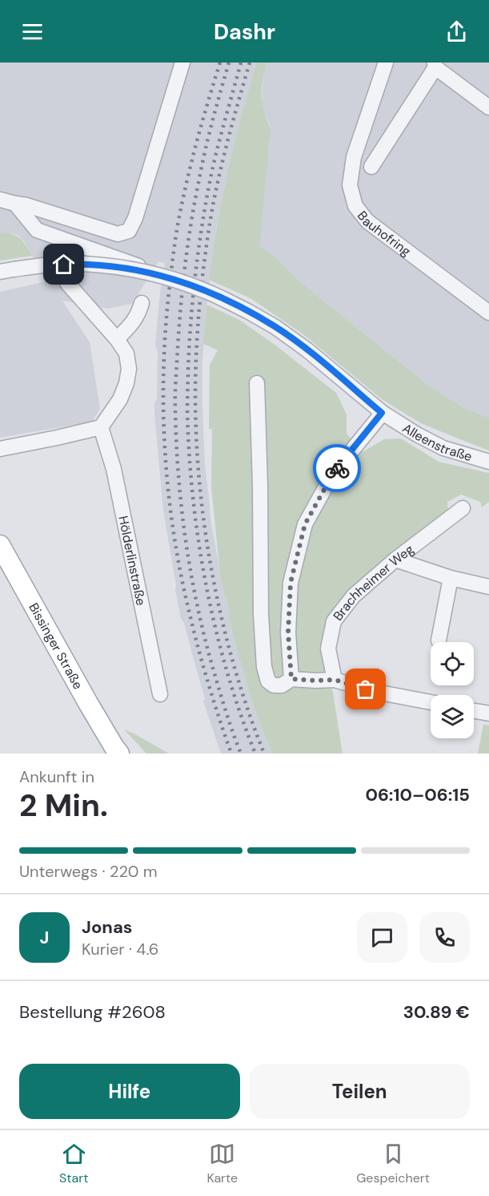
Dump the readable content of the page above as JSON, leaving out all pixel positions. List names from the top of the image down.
{
  "streets": {
    "main road": ["Bissinger Straße"],
    "street": [
      "Bauhofring",
      "Alleenstraße",
      "Hölderlinstraße",
      "Brachheimer Weg"
    ]
  },
  "page": {
    "header": "Dashr",
    "heading": ["2 Min.", "Ankunft in", "06:10–06:15"],
    "panel": [
      "Jonas",
      "Kurier · 4.6",
      "Bestellung #2608",
      "30.89 €"
    ],
    "bar": "Unterwegs · 220 m",
    "round": "J",
    "buttons": ["Hilfe", "Teilen"],
    "tabs": ["Start", "Karte", "Gespeichert"]
  }
}
